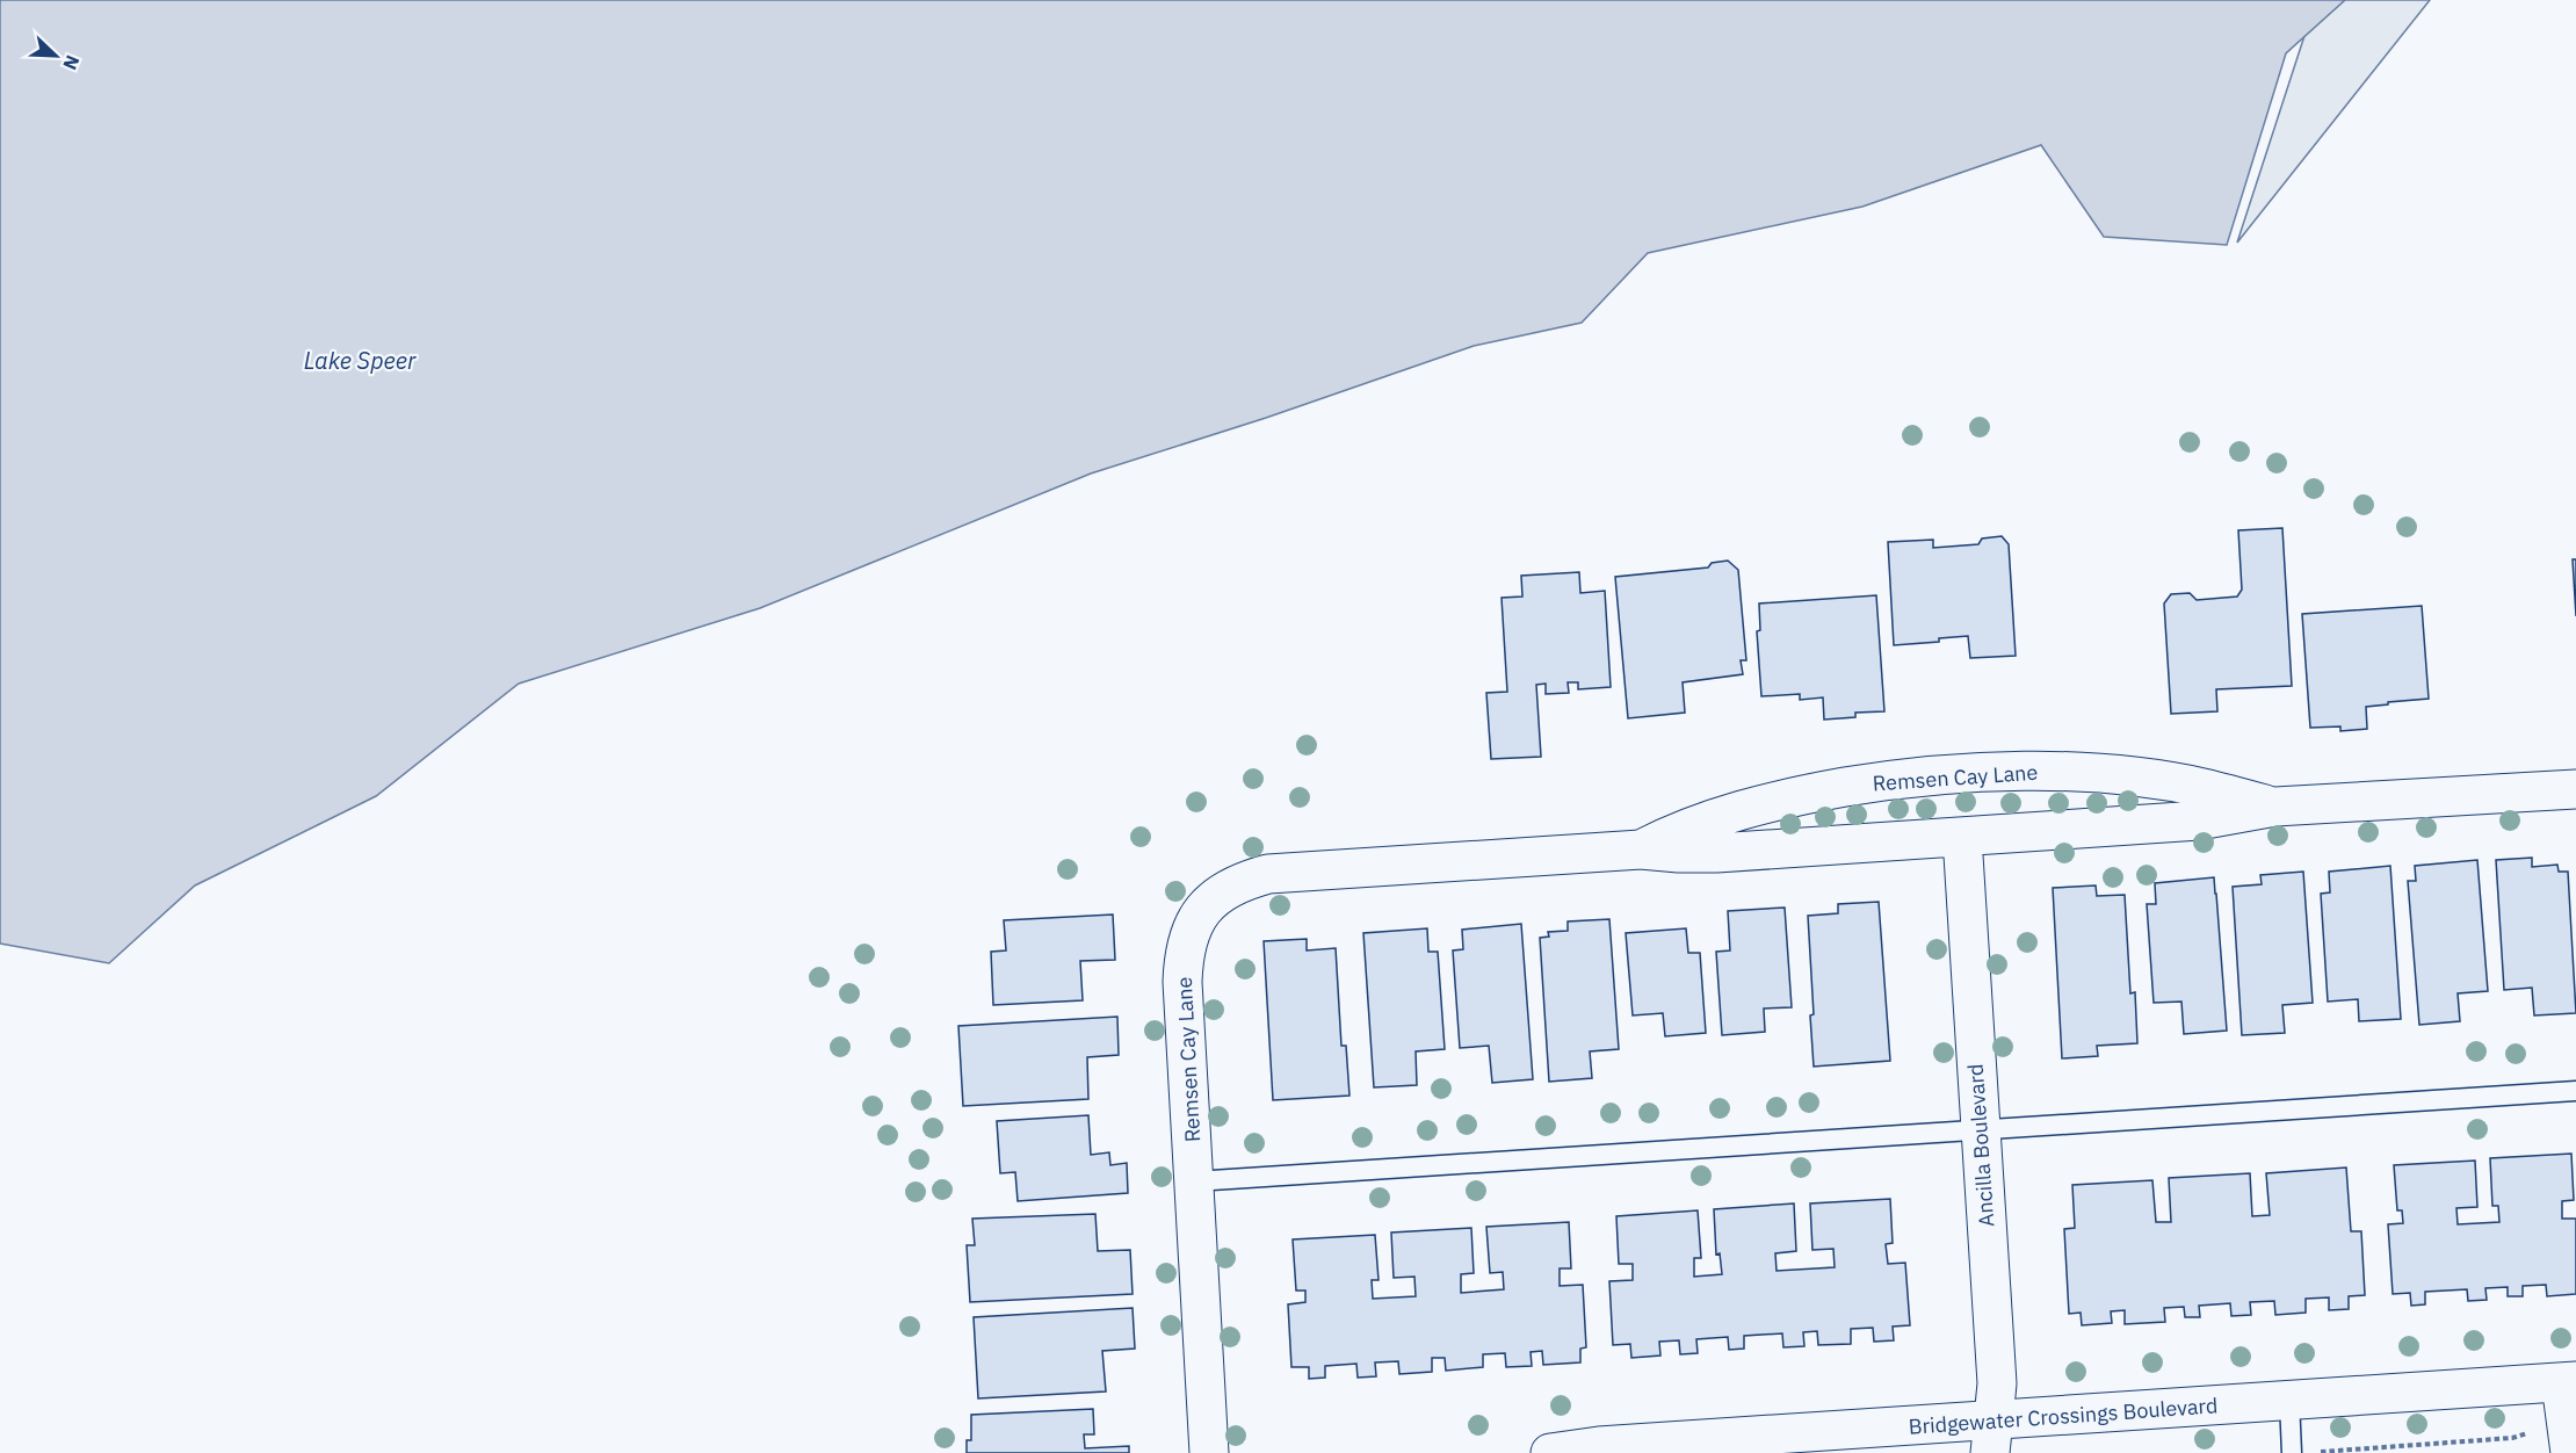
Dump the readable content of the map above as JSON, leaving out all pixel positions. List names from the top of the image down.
{
  "streets": {
    "street": ["Remsen Cay Lane", "Ancilla Boulevard", "Bridgewater Crossings Boulevard"]
  },
  "crossings": [
    ["Remsen Cay Lane", "Ancilla Boulevard"],
    ["Ancilla Boulevard", "Bridgewater Crossings Boulevard"]
  ],
  "water": ["Lake Speer"],
  "north": "bottom right"
}
